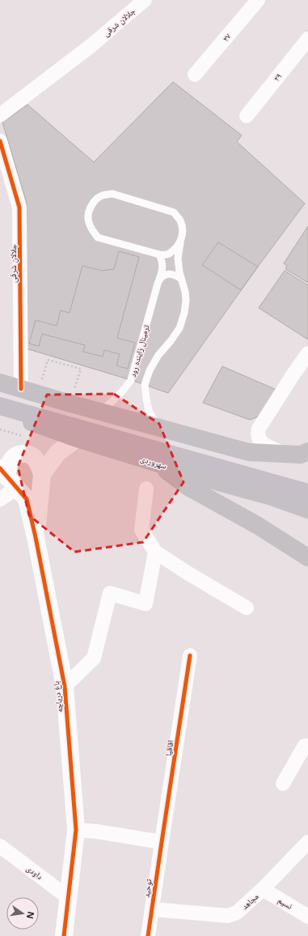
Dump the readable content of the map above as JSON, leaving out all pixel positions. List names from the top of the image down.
{
  "streets": {
    "main road": ["سهروردی"],
    "street": [
      "جلالان شرقی",
      "۲۷",
      "۲۹",
      "باغ دریاچه",
      "اقاقیا",
      "داودی",
      "توحید",
      "مجاهد",
      "نسیم"
    ],
    "lane": ["ترمینال زاینده رود"]
  },
  "crossings": [
    ["باغ دریاچه", "داودی"],
    ["اقاقیا", "توحید"],
    ["توحید", "مجاهد"],
    ["مجاهد", "نسیم"]
  ],
  "north": "right"
}
